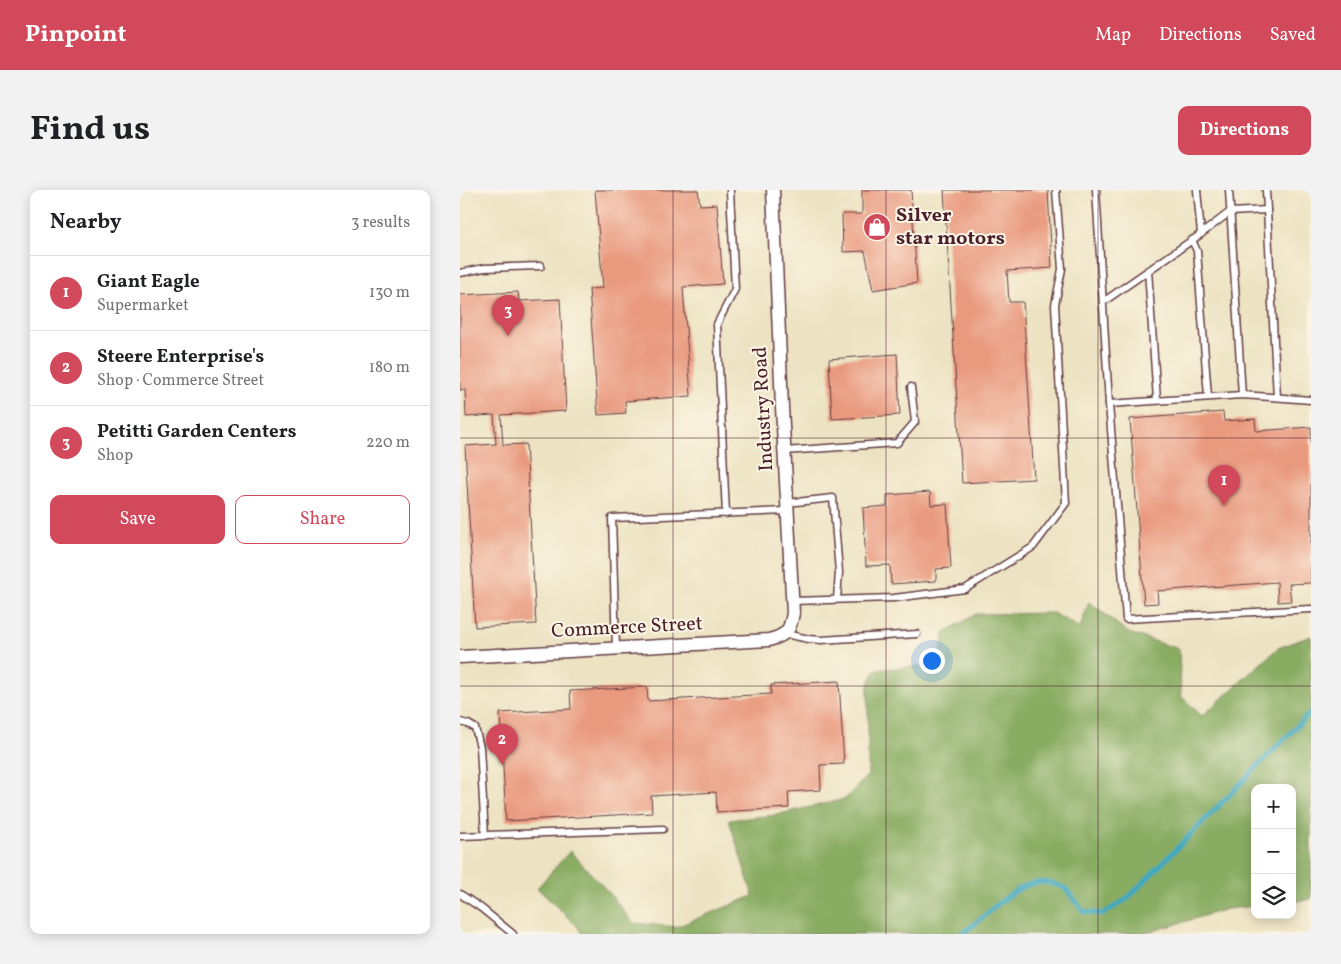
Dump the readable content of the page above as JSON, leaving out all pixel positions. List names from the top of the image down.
{
  "streets": {
    "street": ["Industry Road", "Commerce Street"]
  },
  "crossings": [
    ["Industry Road", "Commerce Street"]
  ],
  "places": {
    "shop": ["Silver star motors"]
  },
  "page": {
    "header": "Pinpoint",
    "nav": ["Map", "Directions", "Saved"],
    "title": "Find us",
    "buttons": [
      "Directions",
      ["Save", "Share"]
    ],
    "heading": ["Nearby", "3 results"],
    "list": [
      {
        "mark": "1",
        "name": "Giant Eagle",
        "note": "Supermarket",
        "value": "130 m"
      },
      {
        "mark": "2",
        "name": "Steere Enterprise's",
        "note": "Shop · Commerce Street",
        "value": "180 m"
      },
      {
        "mark": "3",
        "name": "Petitti Garden Centers",
        "note": "Shop",
        "value": "220 m"
      }
    ],
    "pins": ["3", "1", "2"],
    "map_buttons": ["+", "−"]
  }
}
